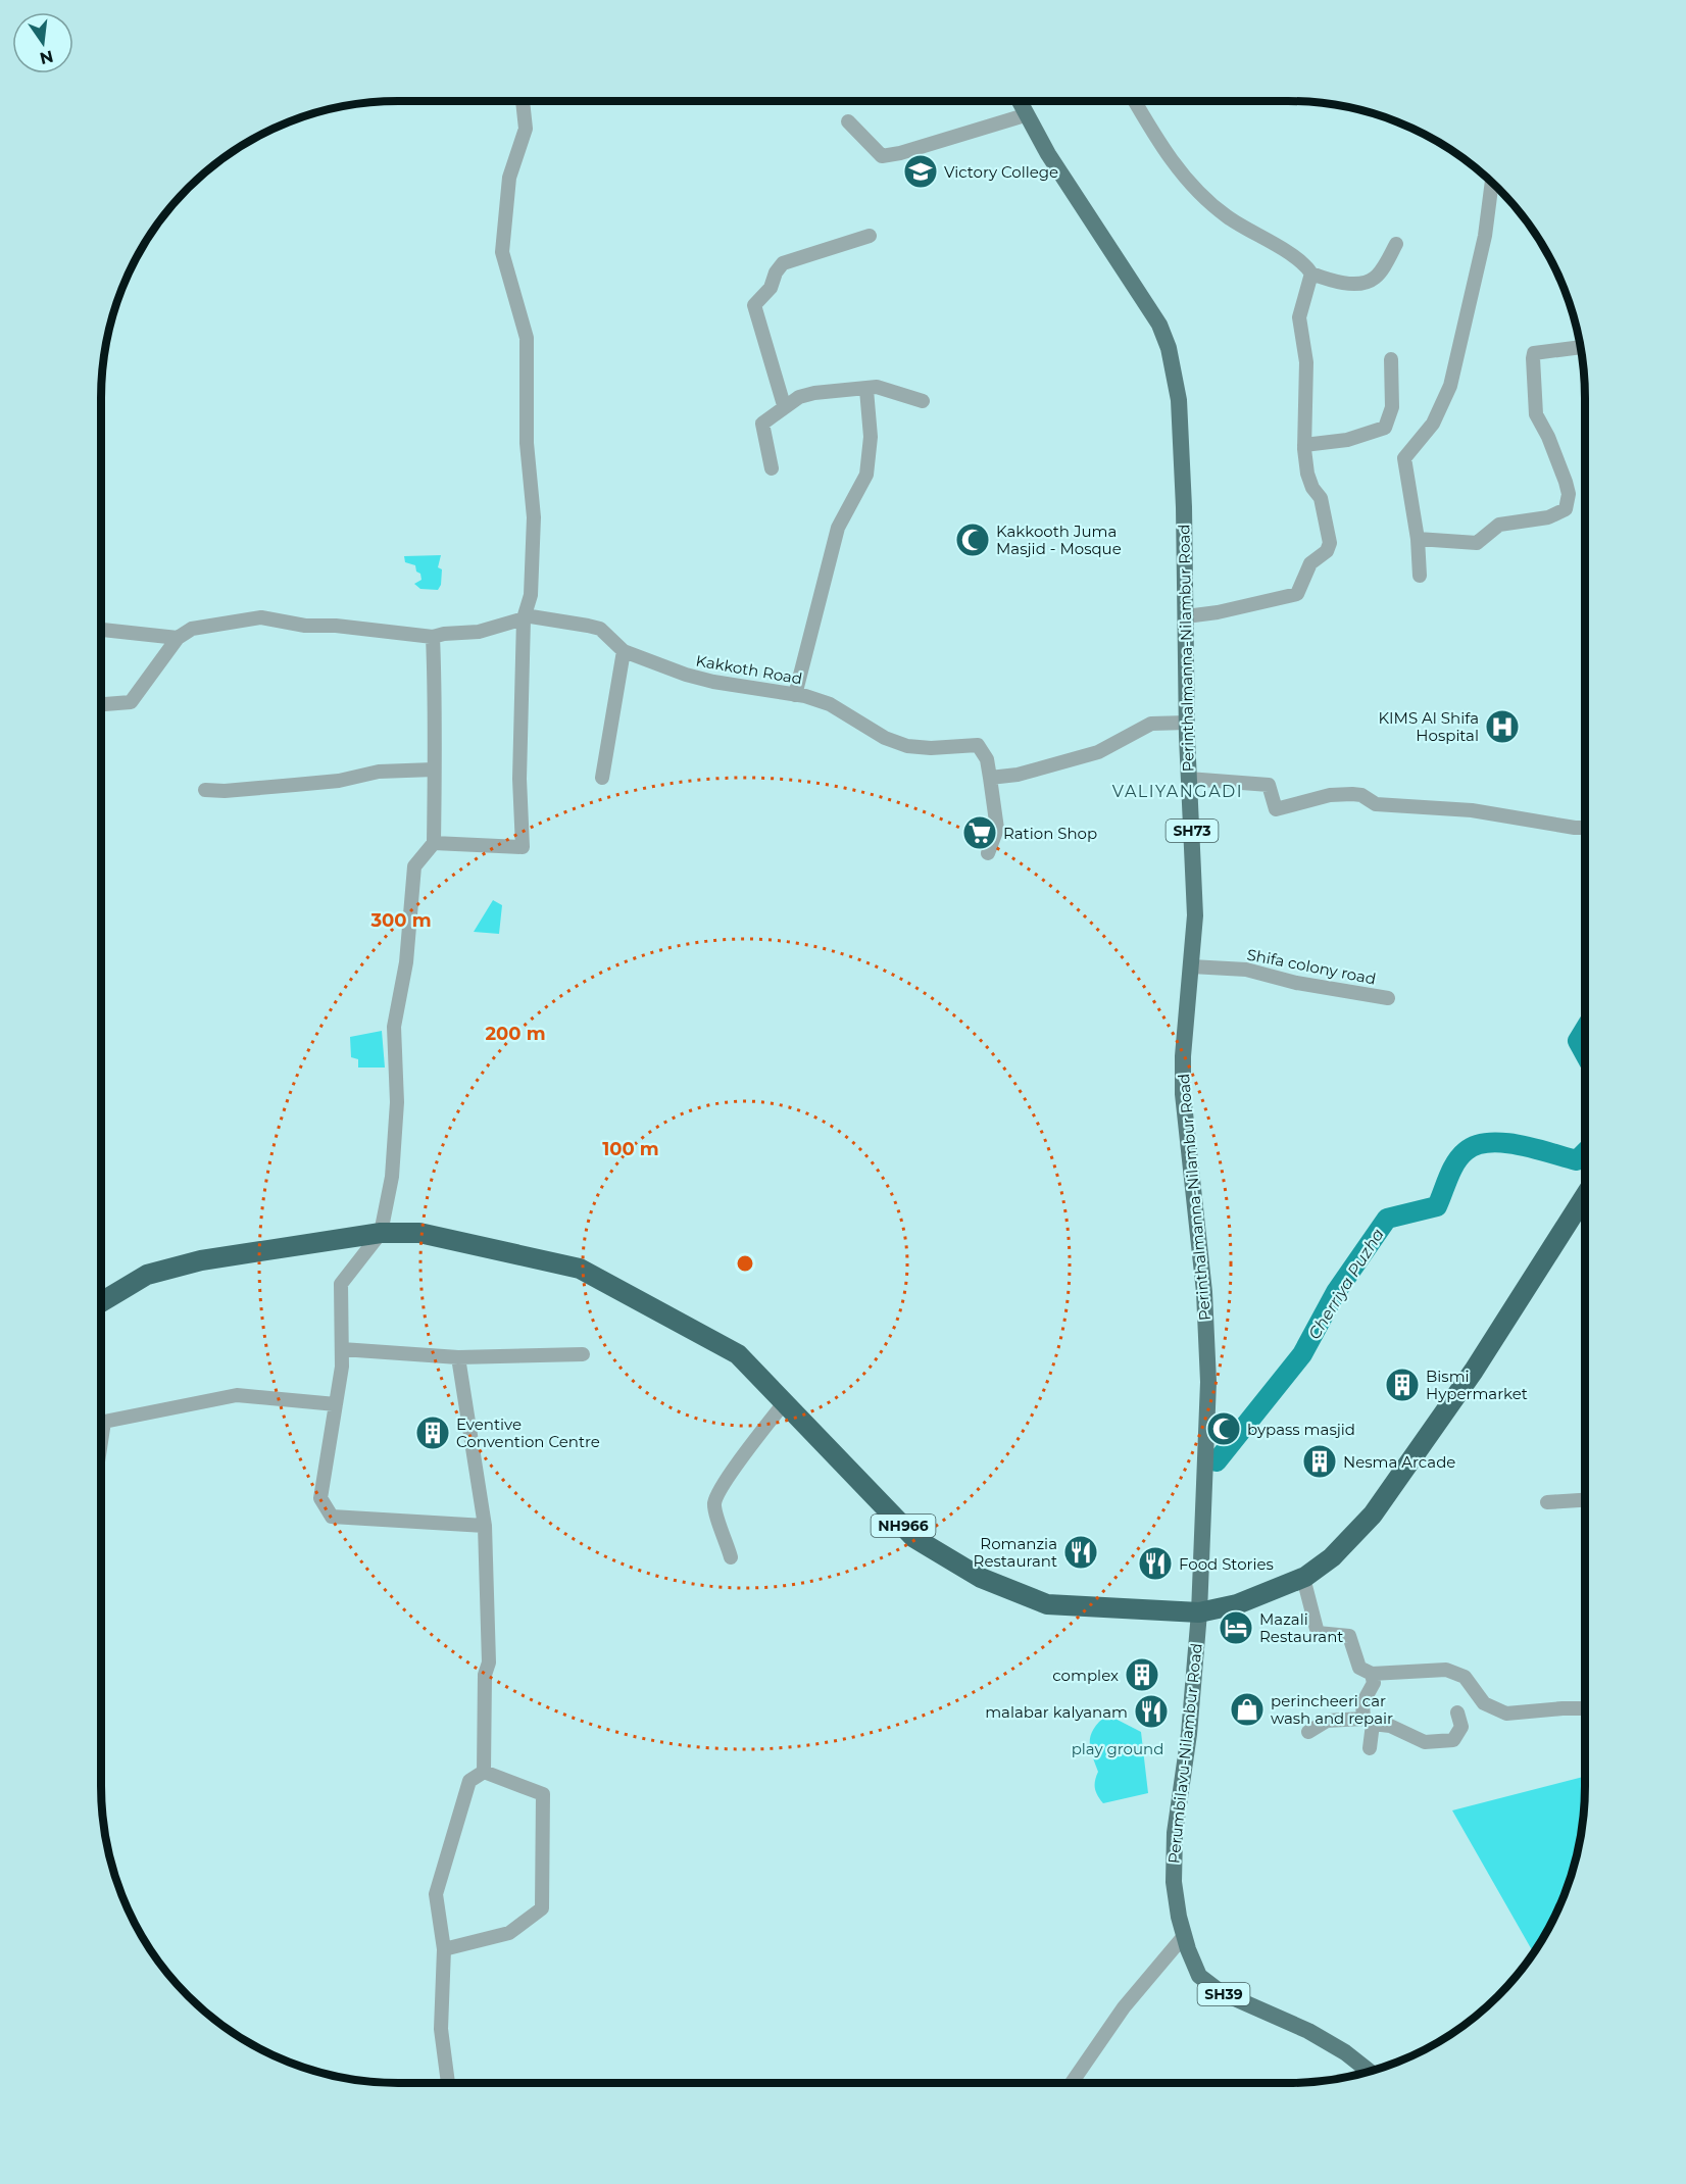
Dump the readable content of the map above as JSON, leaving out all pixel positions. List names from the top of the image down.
{
  "streets": {
    "highway": ["NH966"],
    "main road": [
      "Perinthalmanna-Nilambur Road",
      "SH73",
      "Perumbilavu-Nilambur Road",
      "SH39"
    ],
    "street": ["Kakkoth Road", "Shifa colony road"]
  },
  "crossings": [
    ["Perinthalmanna-Nilambur Road", "Shifa colony road"],
    ["Perinthalmanna-Nilambur Road", "NH966"],
    ["Perinthalmanna-Nilambur Road", "Perumbilavu-Nilambur Road"],
    ["NH966", "Perumbilavu-Nilambur Road"]
  ],
  "districts": ["VALIYANGADI"],
  "water": ["Cherriya Puzha"],
  "parks": ["play ground"],
  "places": {
    "school or university": ["Victory College"],
    "mosque": ["Kakkooth Juma Masjid - Mosque", "bypass masjid"],
    "hospital": ["KIMS Al Shifa Hospital"],
    "supermarket": ["Ration Shop"],
    "building": [
      "Bismi Hypermarket",
      "Eventive Convention Centre",
      "Nesma Arcade",
      "complex"
    ],
    "restaurant": ["Romanzia Restaurant", "Food Stories", "malabar kalyanam"],
    "hotel": ["Mazali Restaurant"],
    "shop": ["perincheeri car wash and repair"]
  },
  "north": "bottom",
  "rings": ["300 m", "200 m", "100 m"]
}
